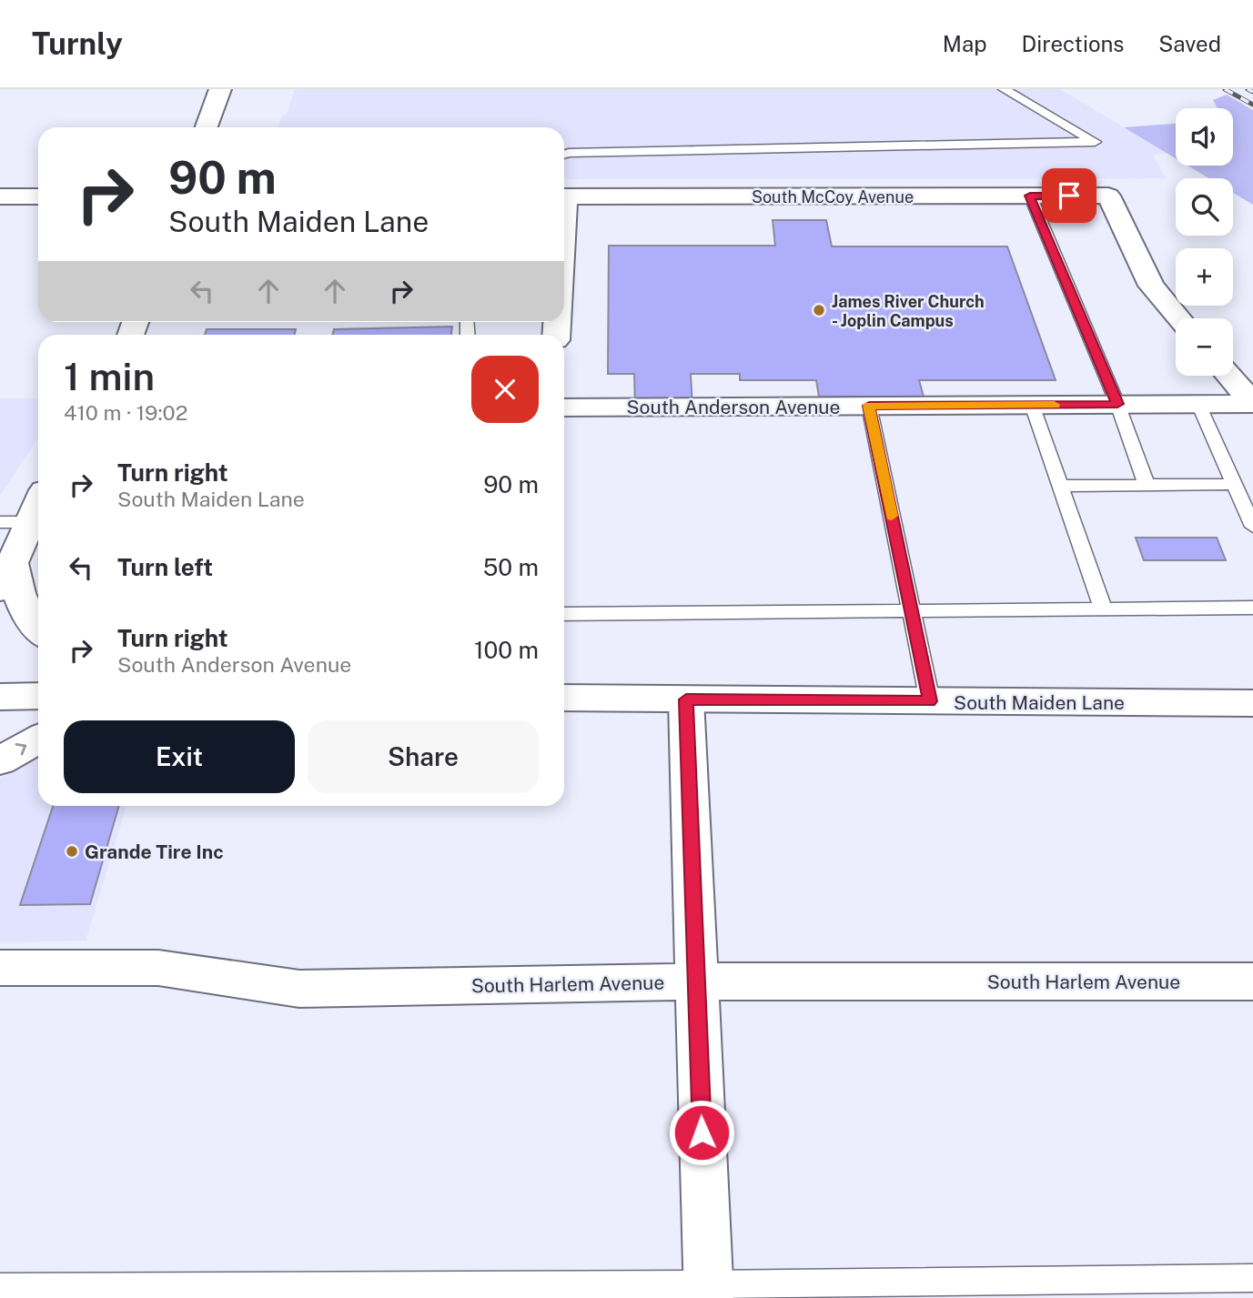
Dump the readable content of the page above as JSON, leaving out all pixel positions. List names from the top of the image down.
{
  "streets": {
    "street": [
      "South McCoy Avenue",
      "South Anderson Avenue",
      "South Maiden Lane",
      "South Harlem Avenue"
    ]
  },
  "places": ["James River Church - Joplin Campus", "Grande Tire Inc"],
  "page": {
    "header": "Turnly",
    "nav": ["Map", "Directions", "Saved"],
    "map_buttons": ["+", "−"],
    "turn": ["90 m", "South Maiden Lane"],
    "heading": ["1 min", "410 m · 19:02"],
    "list": [
      {
        "name": "Turn right",
        "note": "South Maiden Lane",
        "value": "90 m"
      },
      {
        "name": "Turn left",
        "value": "50 m"
      },
      {
        "name": "Turn right",
        "note": "South Anderson Avenue",
        "value": "100 m"
      }
    ],
    "buttons": ["Exit", "Share"]
  }
}
